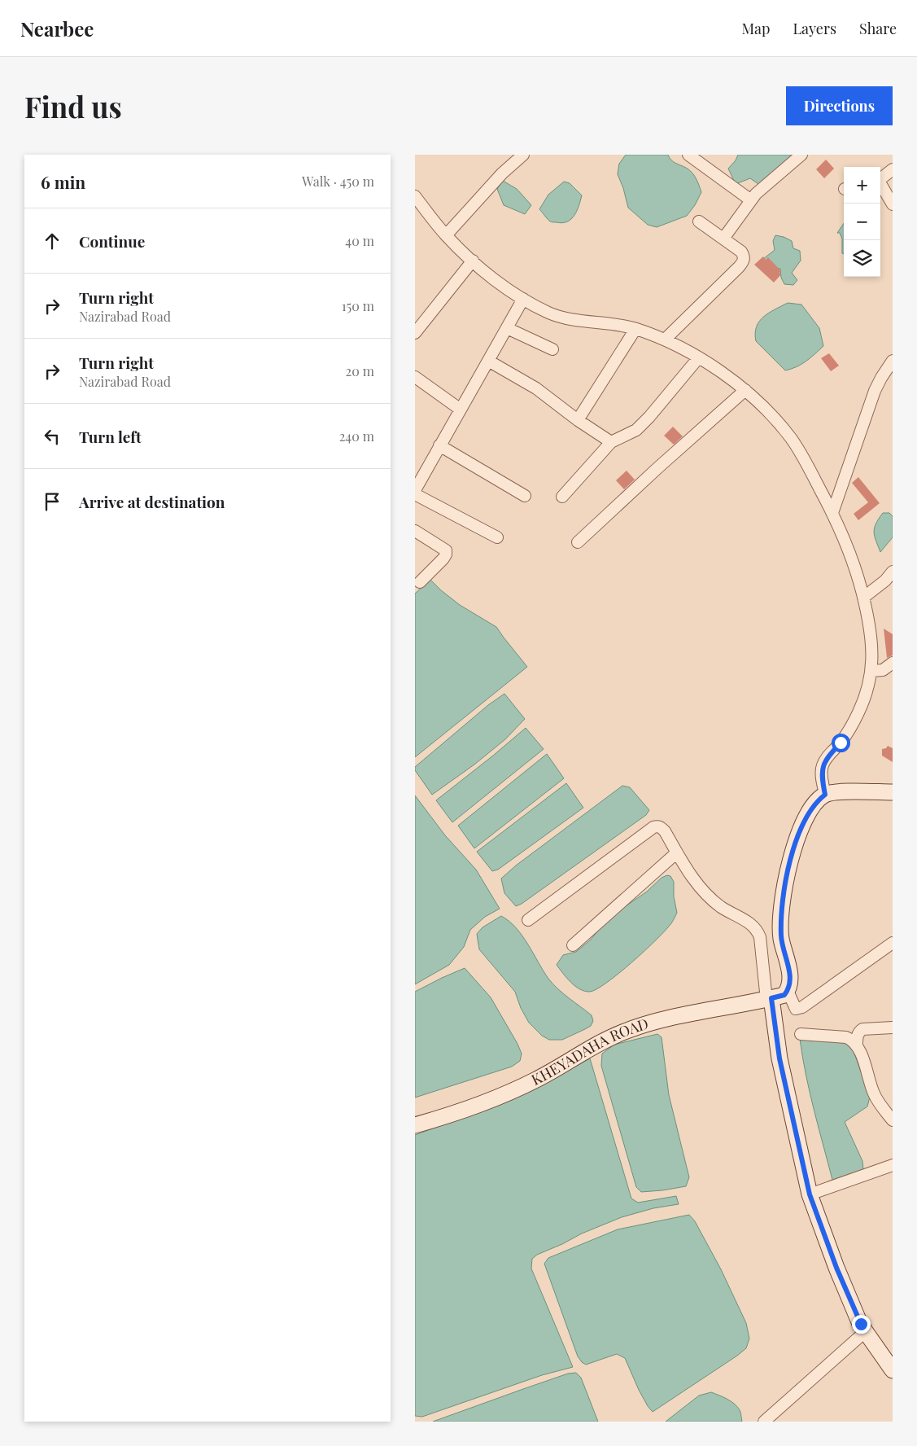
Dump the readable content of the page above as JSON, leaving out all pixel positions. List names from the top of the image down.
{
  "streets": {
    "main road": ["KHEYADAHA ROAD"]
  },
  "page": {
    "header": "Nearbee",
    "nav": ["Map", "Layers", "Share"],
    "buttons": "Directions",
    "title": "Find us",
    "heading": ["6 min", "Walk · 450 m"],
    "map_buttons": ["+", "−"],
    "list": [
      ["Continue", "40 m"],
      ["Turn right", "Nazirabad Road", "150 m"],
      ["Turn right", "Nazirabad Road", "20 m"],
      ["Turn left", "240 m"],
      "Arrive at destination"
    ]
  }
}
